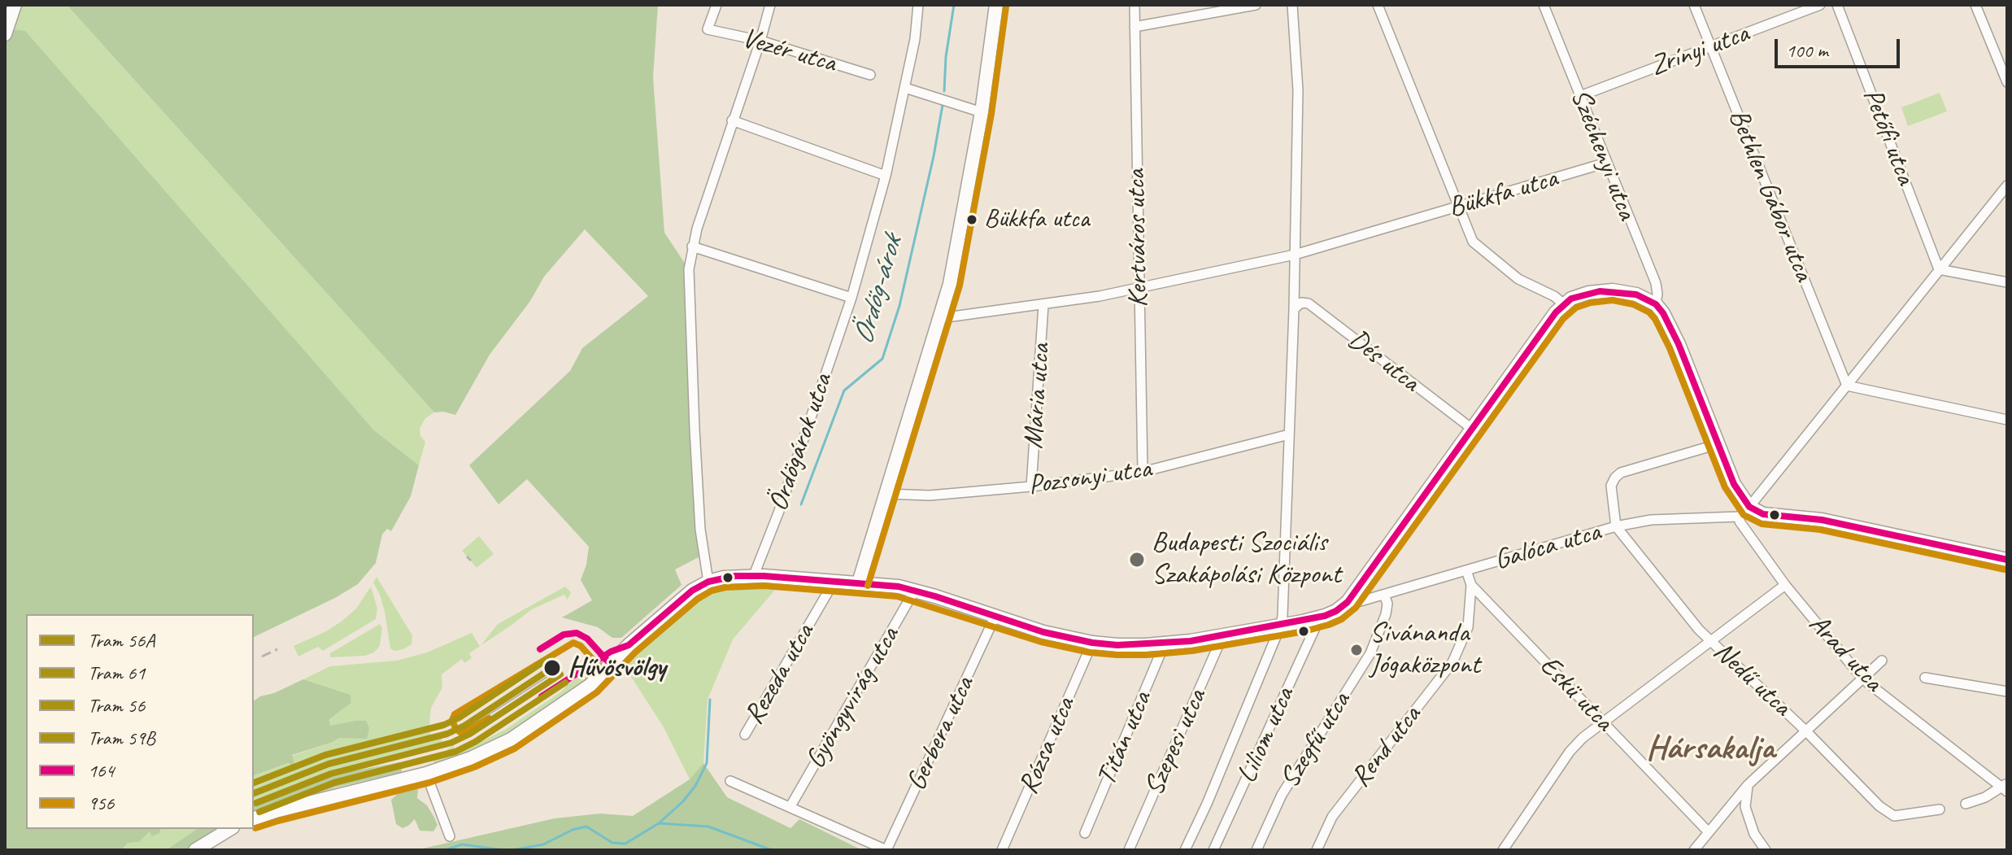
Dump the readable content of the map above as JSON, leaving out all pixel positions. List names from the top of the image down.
{
  "streets": {
    "street": [
      "Zrínyi utca",
      "Vezér utca",
      "Petőfi utca",
      "Széchenyi utca",
      "Bükkfa utca",
      "Bethlen Gábor utca",
      "Kertváros utca",
      "Dés utca",
      "Mária utca",
      "Ördögárok utca",
      "Pozsonyi utca",
      "Galóca utca",
      "Arad utca",
      "Rezeda utca",
      "Nedű utca",
      "Eskü utca",
      "Gyöngyvirág utca",
      "Gerbera utca",
      "Liliom utca",
      "Titán utca",
      "Szegfű utca",
      "Szepesi utca",
      "Rózsa utca",
      "Rend utca"
    ]
  },
  "crossings": [
    ["Zrínyi utca", "Széchenyi utca"],
    ["Zrínyi utca", "Bethlen Gábor utca"],
    ["Széchenyi utca", "Bükkfa utca"],
    ["Bükkfa utca", "Kertváros utca"],
    ["Bükkfa utca", "Mária utca"],
    ["Kertváros utca", "Pozsonyi utca"],
    ["Mária utca", "Pozsonyi utca"],
    ["Galóca utca", "Arad utca"],
    ["Galóca utca", "Nedű utca"],
    ["Galóca utca", "Szegfű utca"],
    ["Galóca utca", "Rend utca"],
    ["Eskü utca", "Rend utca"]
  ],
  "districts": ["Hársakalja"],
  "water": ["Ördög-árok"],
  "places": [
    "Bükkfa utca",
    "Budapesti Szociális Szakápolási Központ",
    "Sivánanda Jógaközpont",
    "Hűvösvölgy"
  ],
  "lines": [
    "transit line 956",
    "transit line 164",
    "tram line 56",
    "tram line 56A",
    "tram line 61",
    "tram line 59B"
  ],
  "legend": [
    "Tram 56A",
    "Tram 61",
    "Tram 56",
    "Tram 59B",
    "164",
    "956"
  ],
  "scale_bar": "100 m"
}
